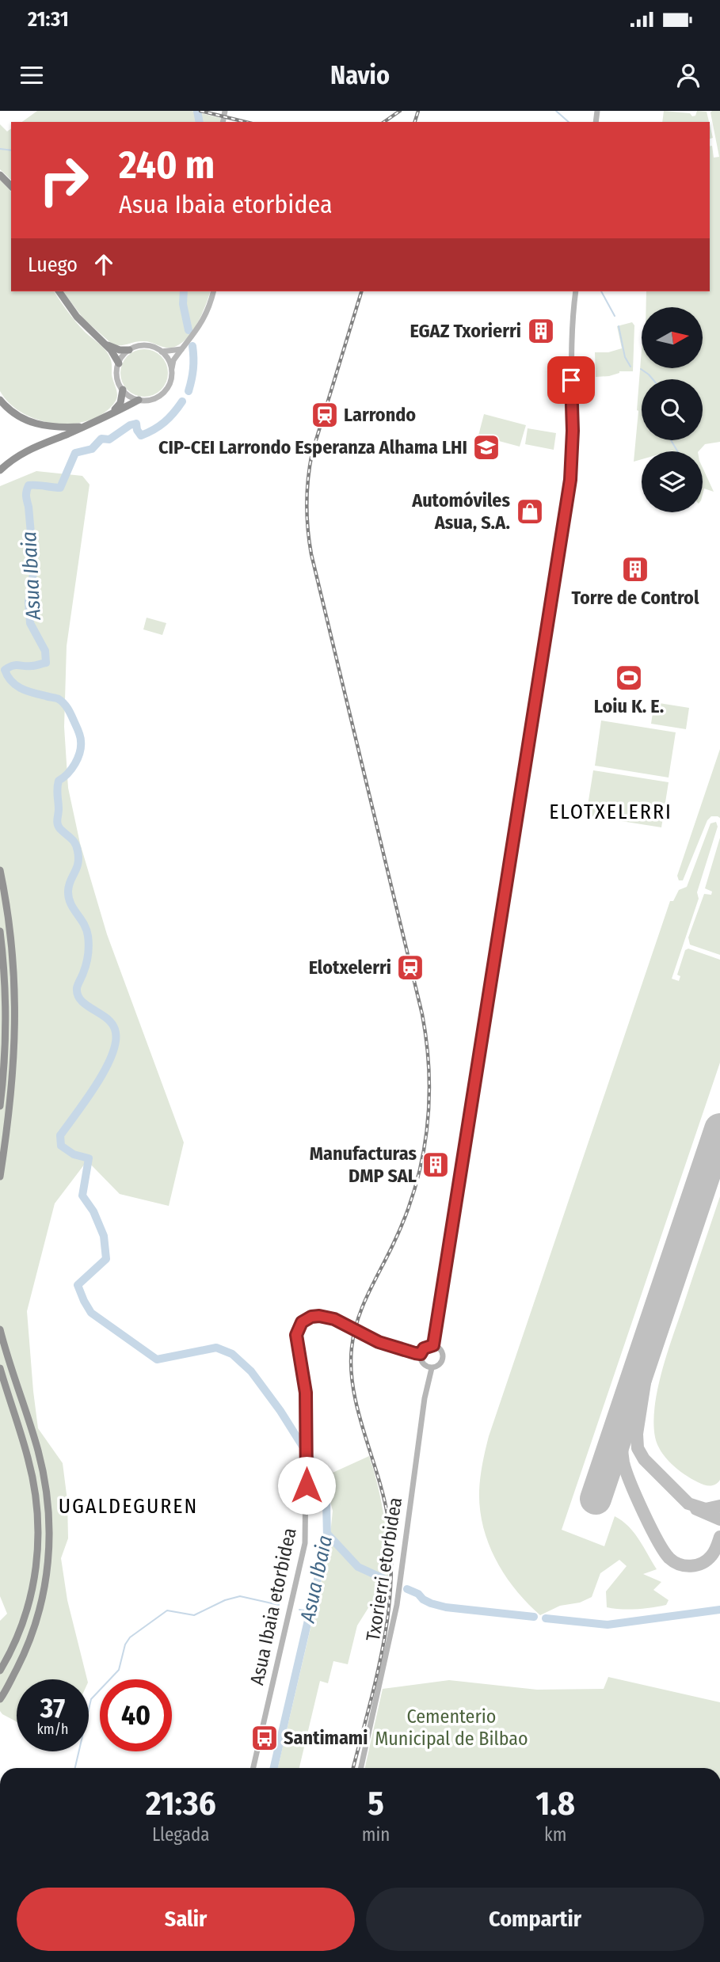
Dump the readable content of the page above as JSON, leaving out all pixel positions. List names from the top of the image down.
{
  "streets": {
    "street": ["Txorierri etorbidea", "Asua Ibaia etorbidea"]
  },
  "crossings": [
    ["Txorierri etorbidea", "Asua Ibaia etorbidea"]
  ],
  "districts": ["ELOTXELERRI", "UGALDEGUREN"],
  "water": ["Asua Ibaia"],
  "parks": ["Cementerio Municipal de Bilbao"],
  "places": {
    "building": ["EGAZ Txorierri", "Torre de Control", "Manufacturas DMP SAL"],
    "station": ["Larrondo", "Elotxelerri"],
    "school or university": ["CIP-CEI Larrondo Esperanza Alhama LHI"],
    "shop": ["Automóviles Asua, S.A."],
    "sports": ["Loiu K. E."],
    "bus stop": ["Santimami"]
  },
  "north": "right",
  "page": {
    "status": "21:31",
    "header": "Navio",
    "turn": ["240 m", "Asua Ibaia etorbidea"],
    "then": "Luego",
    "speed": "37 km/h",
    "limit": "40",
    "eta": [
      "21:36",
      "Llegada",
      "5",
      "min",
      "1.8",
      "km"
    ],
    "buttons": ["Salir", "Compartir"]
  }
}
